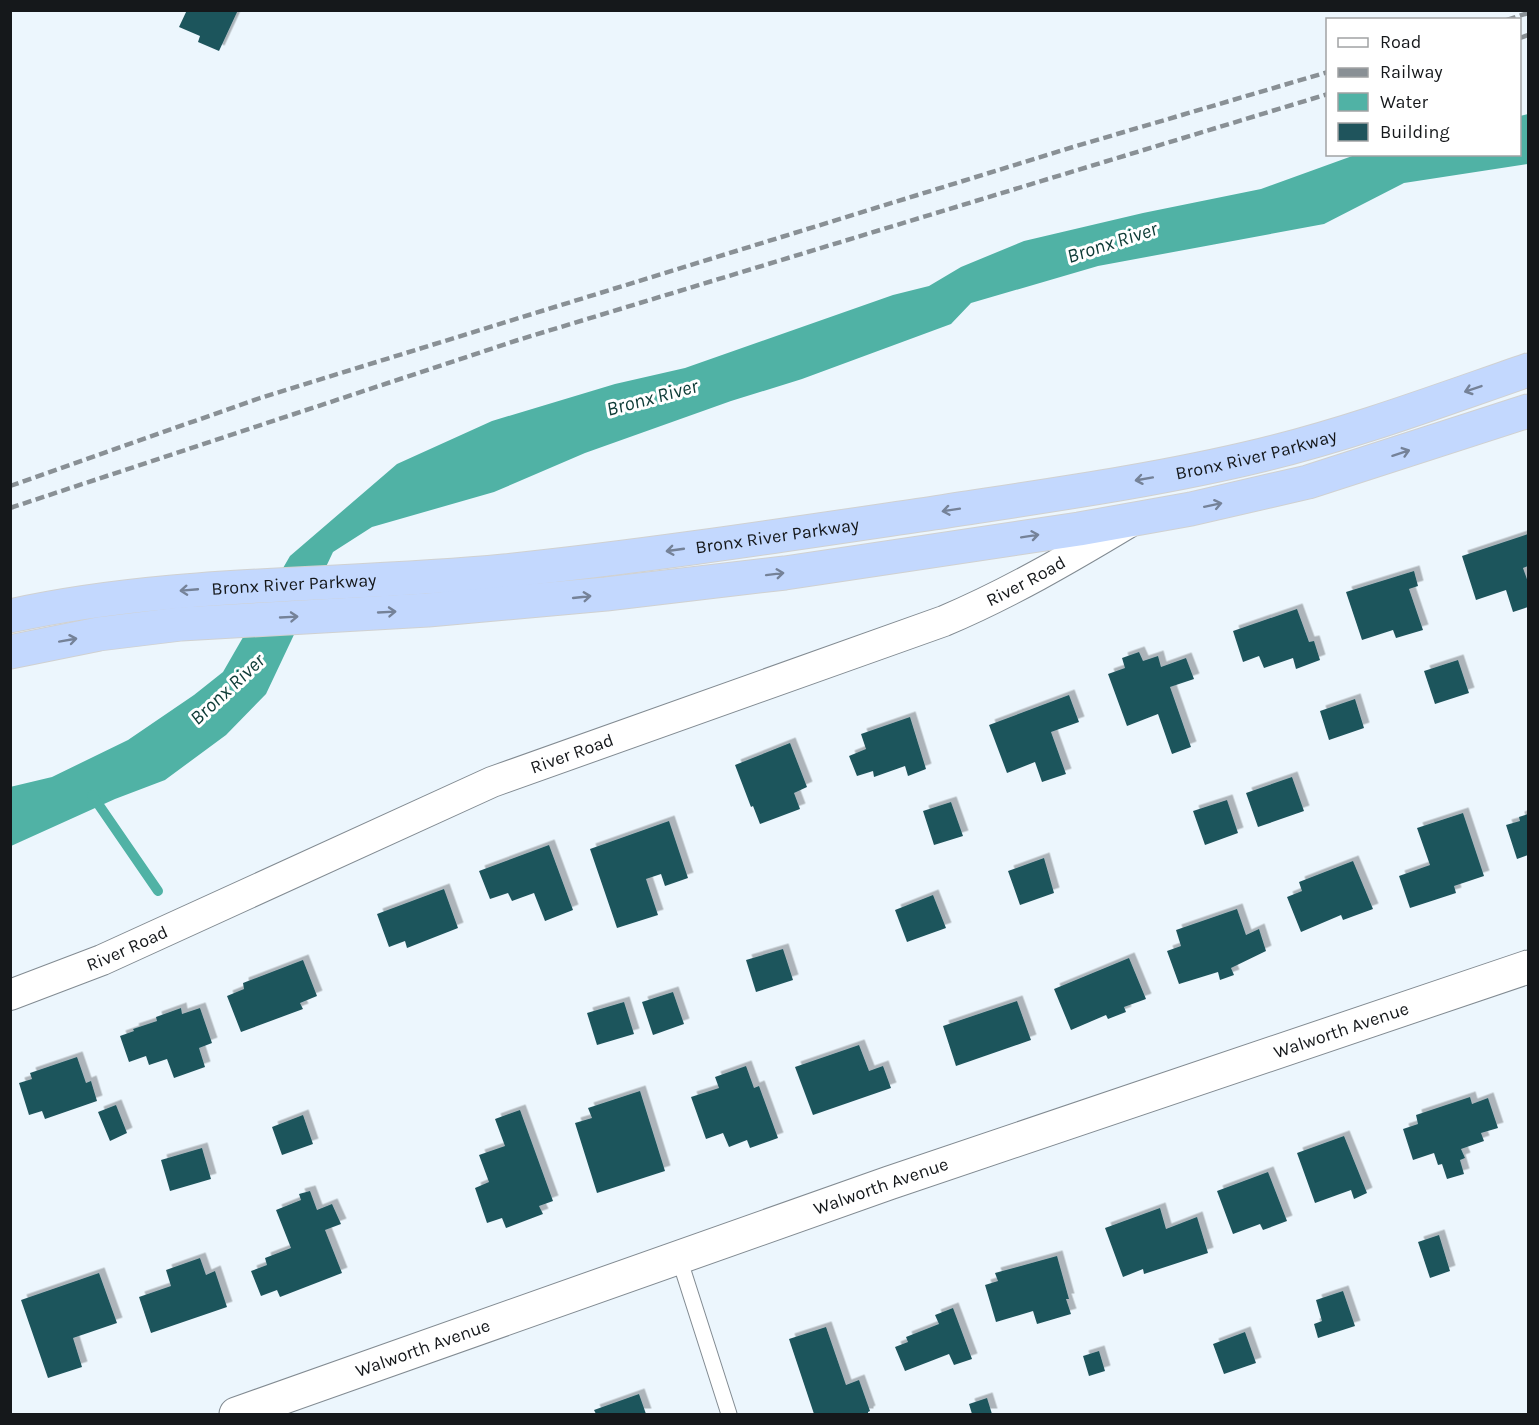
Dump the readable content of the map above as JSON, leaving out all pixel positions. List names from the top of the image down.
{
  "streets": {
    "highway": ["Bronx River Parkway"],
    "street": ["River Road", "Walworth Avenue"]
  },
  "crossings": [
    ["Bronx River Parkway", "River Road"]
  ],
  "water": ["Bronx River"],
  "legend": [
    "Road",
    "Railway",
    "Water",
    "Building"
  ]
}
